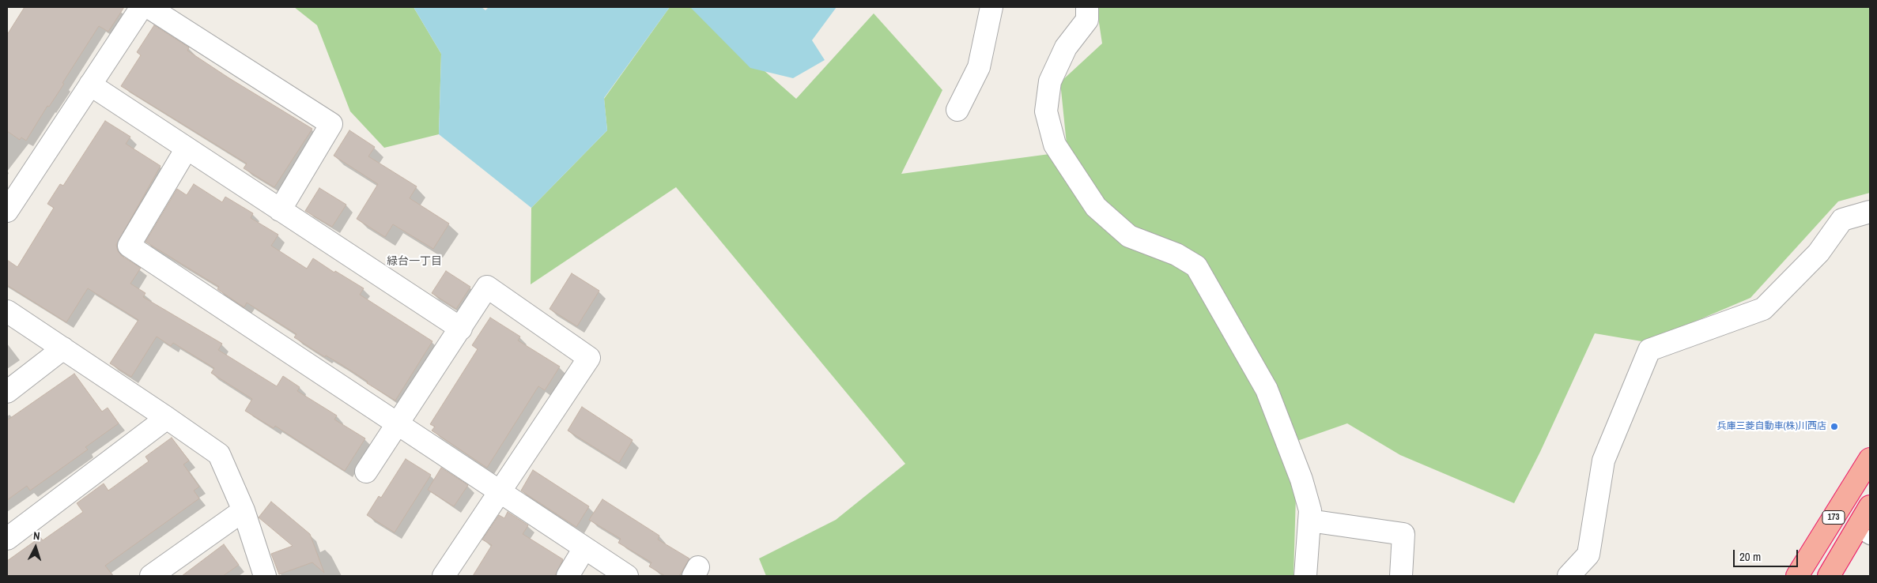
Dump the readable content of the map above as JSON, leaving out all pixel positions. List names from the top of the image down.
{
  "streets": {
    "highway": ["173"]
  },
  "districts": ["緑台一丁目"],
  "places": ["兵庫三菱自動車(株)川西店"],
  "scale_bar": "20 m",
  "north": "top"
}
